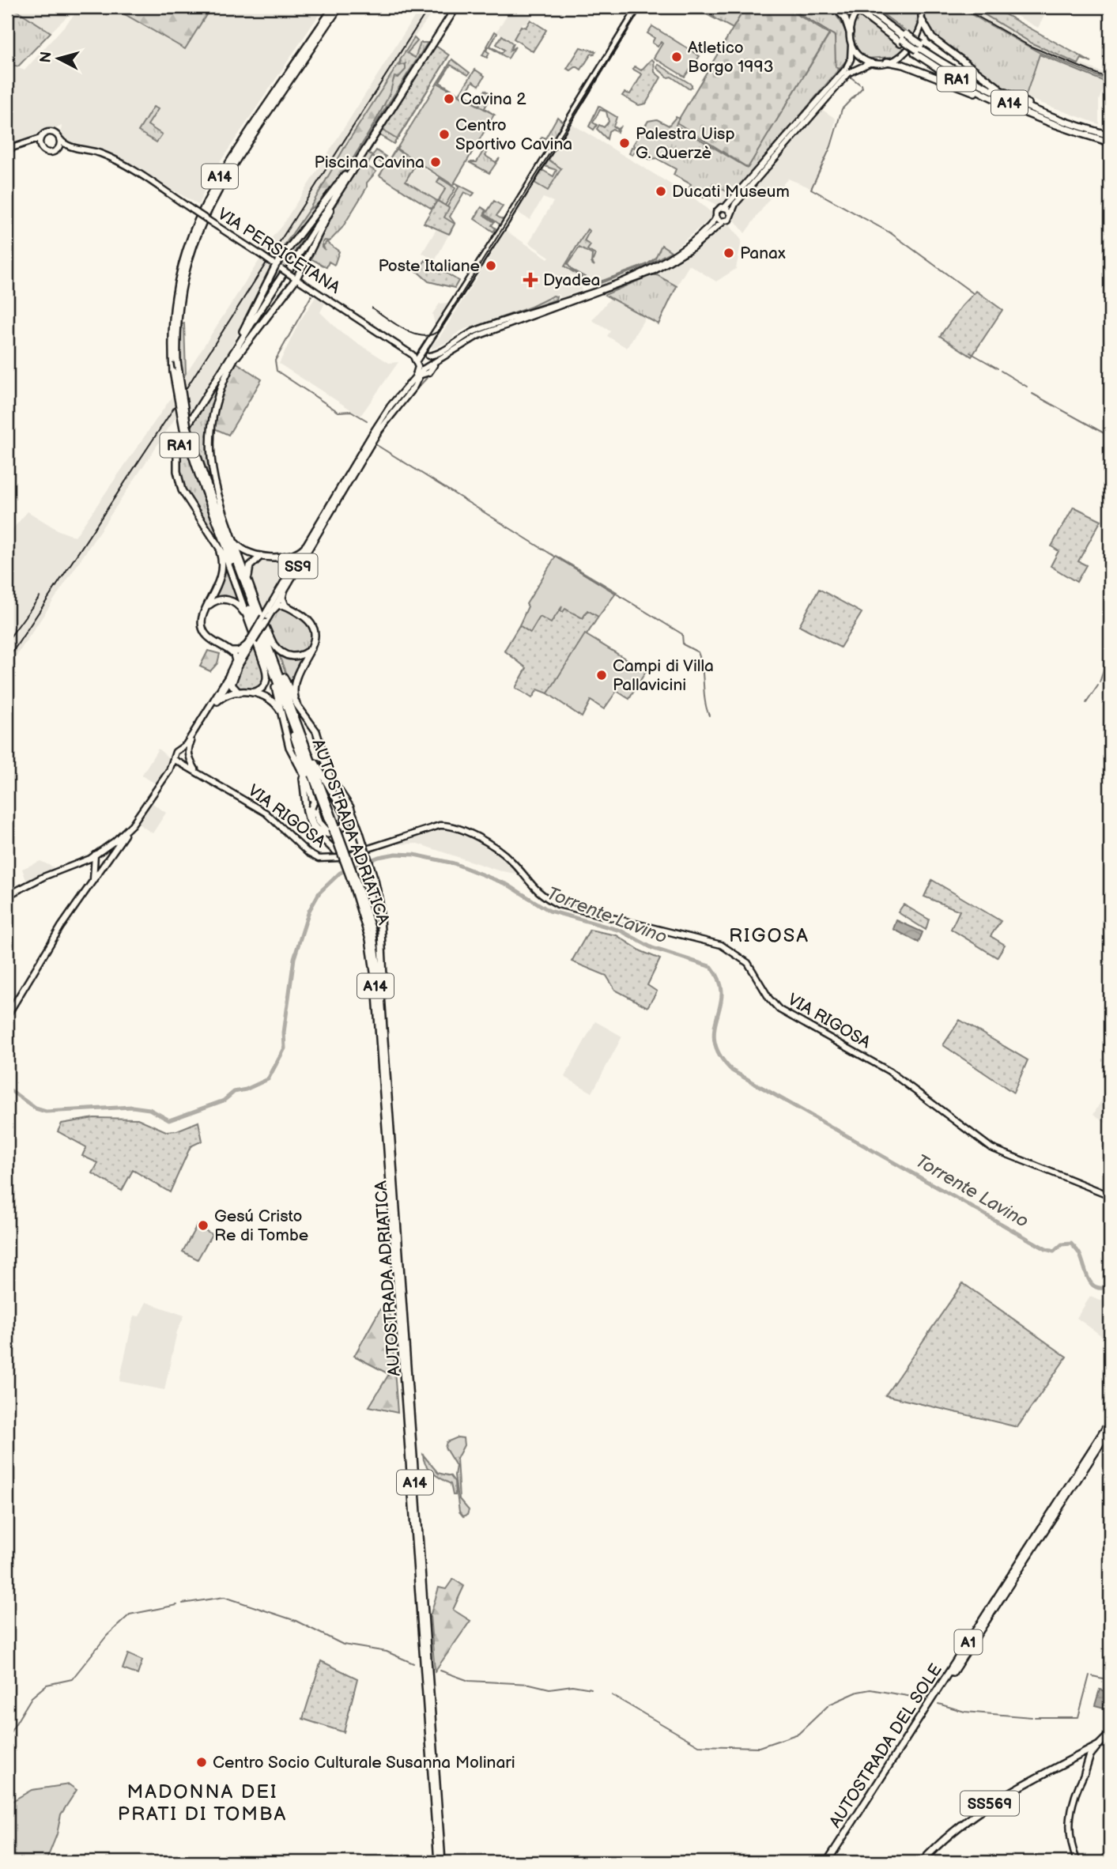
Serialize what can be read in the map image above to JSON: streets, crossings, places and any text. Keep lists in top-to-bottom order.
{
  "streets": {
    "highway": [
      "RA1",
      "A14",
      "AUTOSTRADA ADRIATICA",
      "A1",
      "AUTOSTRADA DEL SOLE",
      "SS569"
    ],
    "main road": ["VIA PERSICETANA", "SS9", "VIA RIGOSA"]
  },
  "crossings": [
    ["RA1", "A14"],
    ["RA1", "VIA PERSICETANA"],
    ["RA1", "SS9"],
    ["VIA PERSICETANA", "SS9"],
    ["SS9", "VIA RIGOSA"]
  ],
  "districts": ["RIGOSA", "MADONNA DEI PRATI DI TOMBA"],
  "water": ["Torrente Lavino"],
  "places": {
    "other": [
      "Atletico Borgo 1993",
      "Cavina 2",
      "Centro Sportivo Cavina",
      "Palestra Uisp G. Querzè",
      "Piscina Cavina",
      "Ducati Museum",
      "Panax",
      "Poste Italiane",
      "Campi di Villa Pallavicini",
      "Gesú Cristo Re di Tombe",
      "Centro Socio Culturale Susanna Molinari"
    ],
    "health": ["Dyadea"]
  },
  "north": "left"
}
